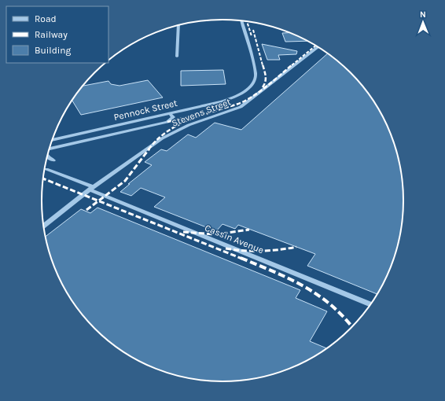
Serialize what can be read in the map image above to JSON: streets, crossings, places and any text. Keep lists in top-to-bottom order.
{
  "streets": {
    "street": ["Pennock Street", "Stevens Street", "Cassin Avenue"]
  },
  "crossings": [
    ["Stevens Street", "Cassin Avenue"]
  ],
  "legend": ["Road", "Railway", "Building"],
  "north": "top"
}
